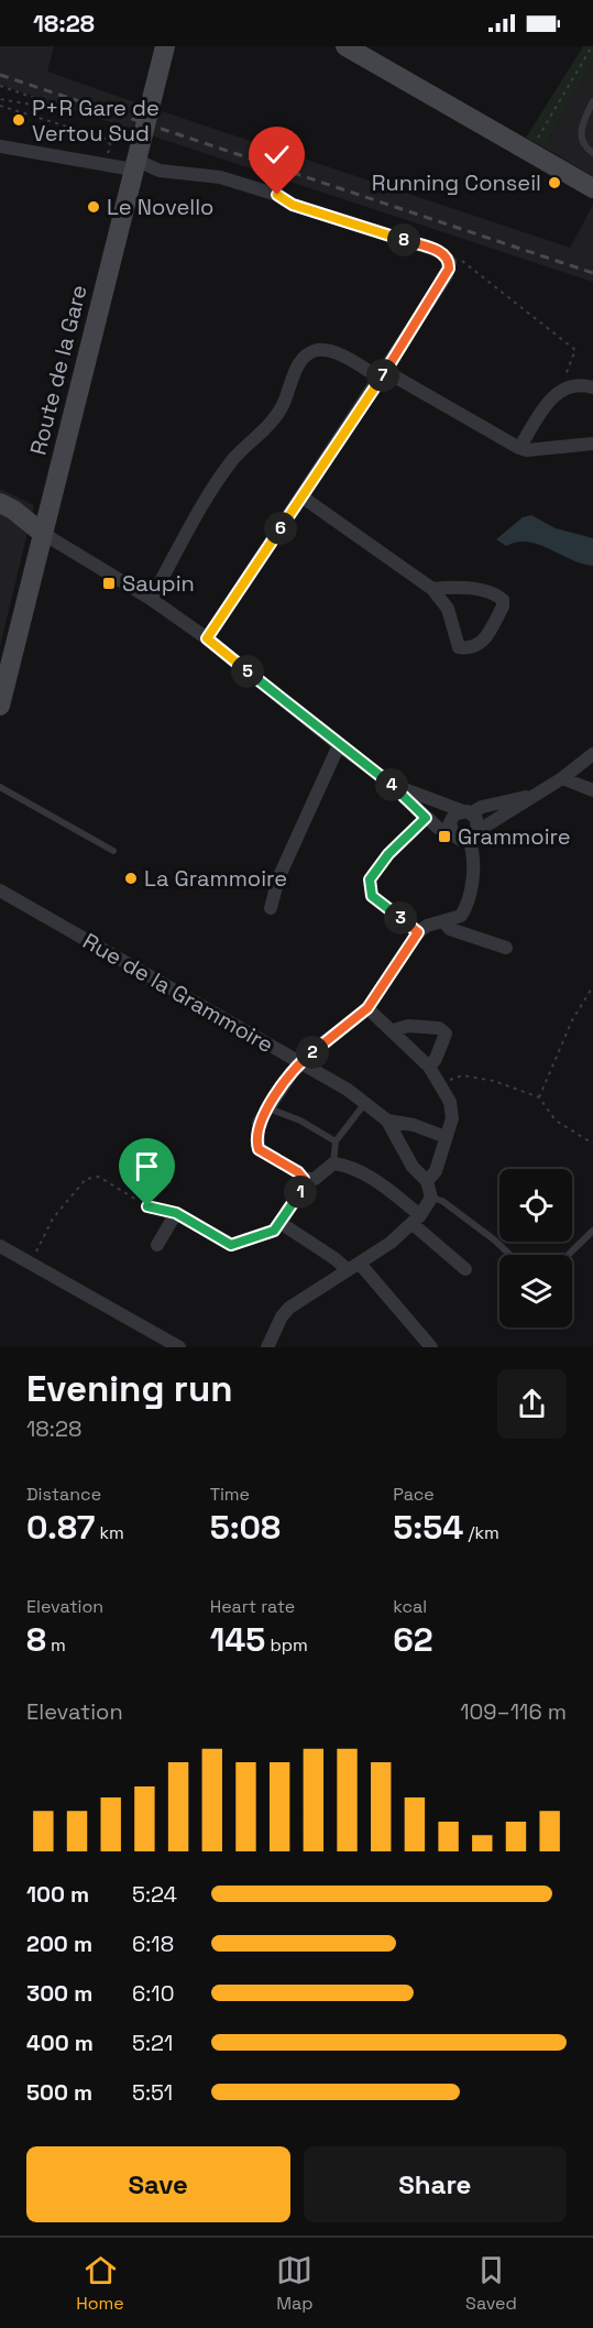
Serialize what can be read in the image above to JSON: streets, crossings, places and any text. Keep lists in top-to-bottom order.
{
  "streets": {
    "main road": ["Route de la Gare"],
    "street": ["Rue de la Grammoire"]
  },
  "places": {
    "other": [
      "P+R Gare de Vertou Sud",
      "Running Conseil",
      "Le Novello",
      "La Grammoire"
    ],
    "transit": ["Saupin", "Grammoire"]
  },
  "page": {
    "status": "18:28",
    "pins": [
      "8",
      "7",
      "6",
      "5",
      "4",
      "3",
      "2",
      "1"
    ],
    "heading": ["Evening run", "18:28"],
    "stats": [
      ["Distance", "0.87 km"],
      ["Time", "5:08"],
      ["Pace", "5:54 /km"],
      ["Elevation", "8 m"],
      ["Heart rate", "145 bpm"],
      ["kcal", "62"]
    ],
    "chart": ["Elevation", "109–116 m"],
    "list": [
      {
        "name": "100 m",
        "note": "5:24"
      },
      {
        "name": "200 m",
        "note": "6:18"
      },
      {
        "name": "300 m",
        "note": "6:10"
      },
      {
        "name": "400 m",
        "note": "5:21"
      },
      {
        "name": "500 m",
        "note": "5:51"
      }
    ],
    "buttons": ["Save", "Share"],
    "tabs": ["Home", "Map", "Saved"]
  }
}
